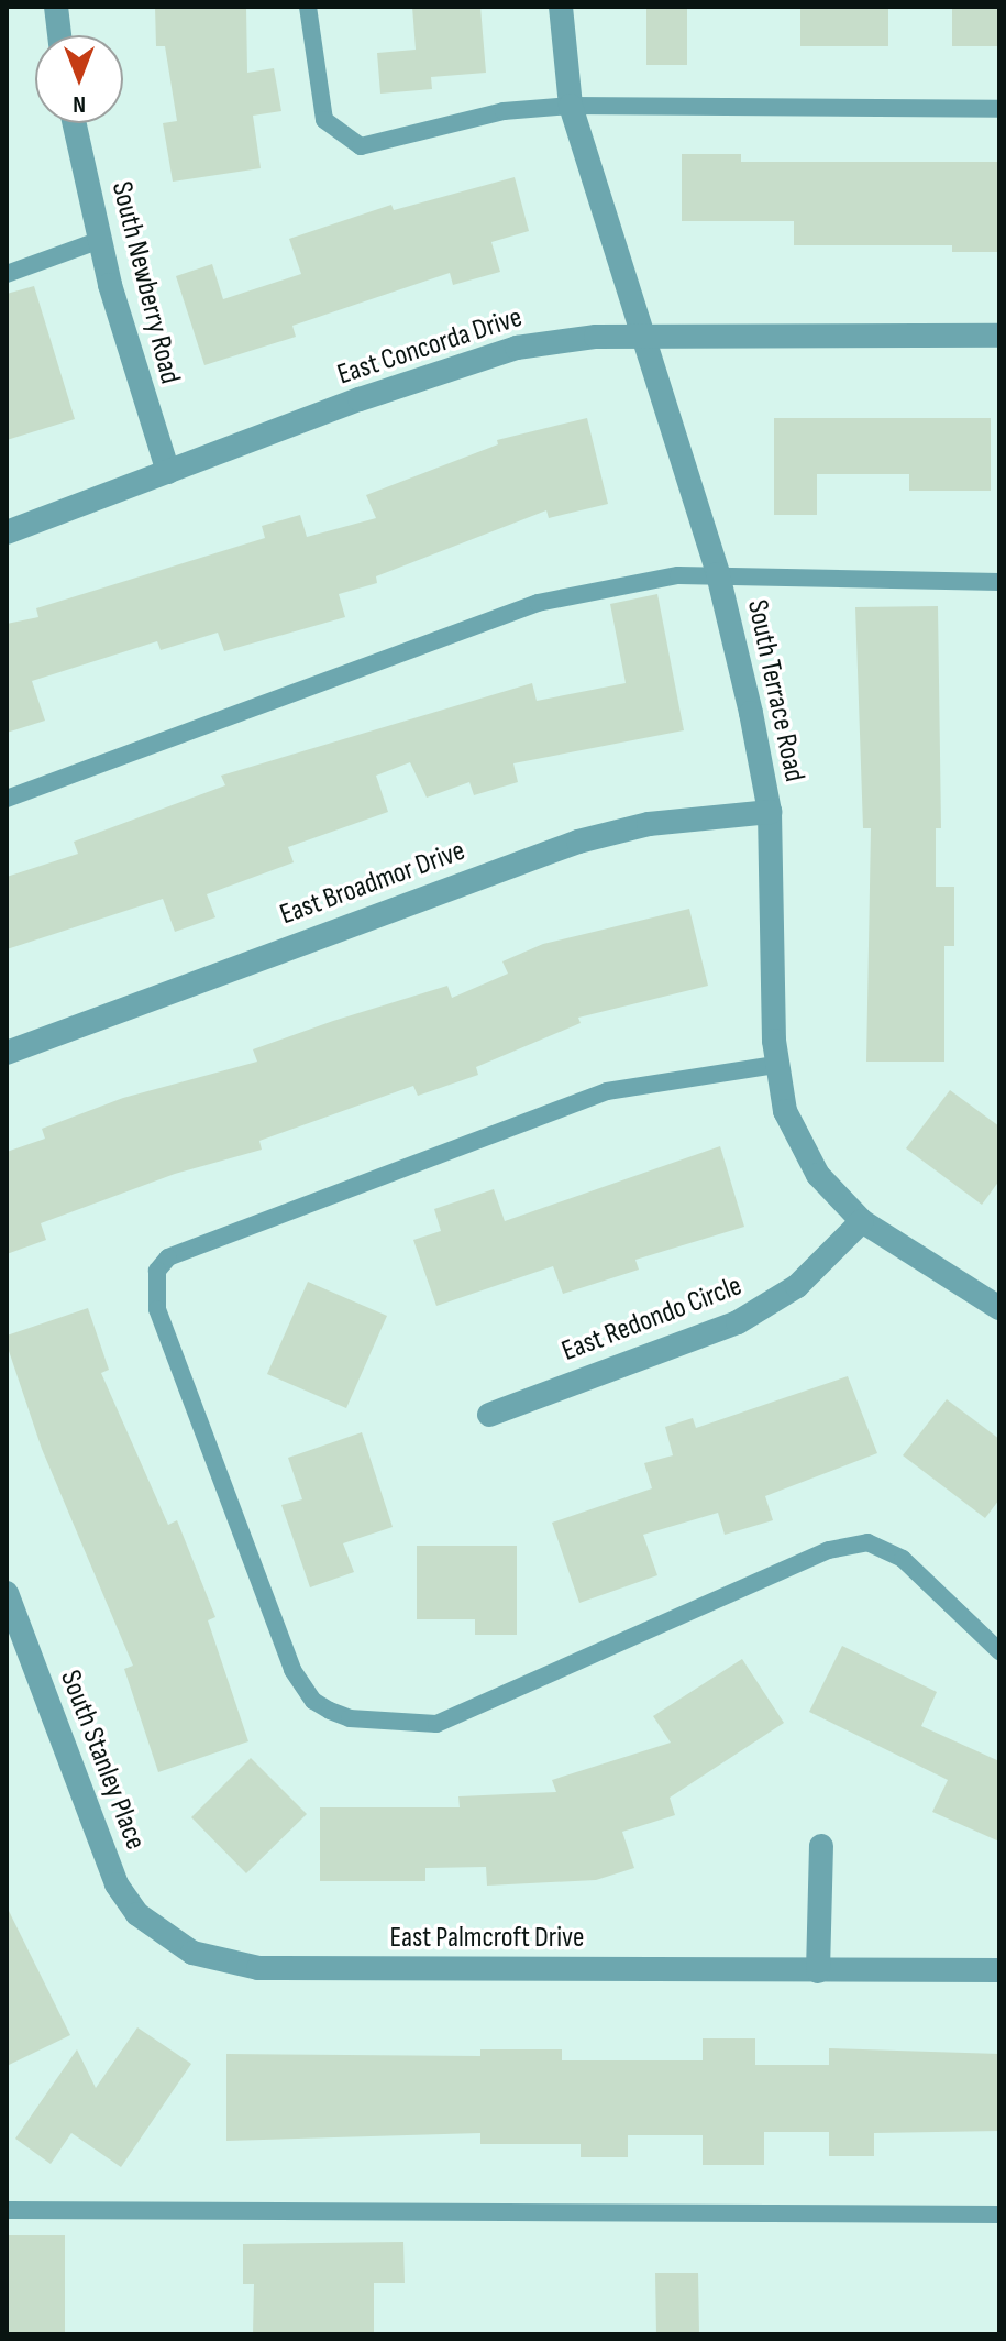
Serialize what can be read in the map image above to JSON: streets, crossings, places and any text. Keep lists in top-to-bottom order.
{
  "streets": {
    "street": [
      "South Newberry Road",
      "East Concorda Drive",
      "South Terrace Road",
      "East Broadmor Drive",
      "East Redondo Circle",
      "South Stanley Place",
      "East Palmcroft Drive"
    ]
  },
  "crossings": [
    ["South Newberry Road", "East Concorda Drive"],
    ["East Concorda Drive", "South Terrace Road"],
    ["South Terrace Road", "East Broadmor Drive"],
    ["South Terrace Road", "East Redondo Circle"],
    ["South Stanley Place", "East Palmcroft Drive"]
  ],
  "north": "bottom"
}
